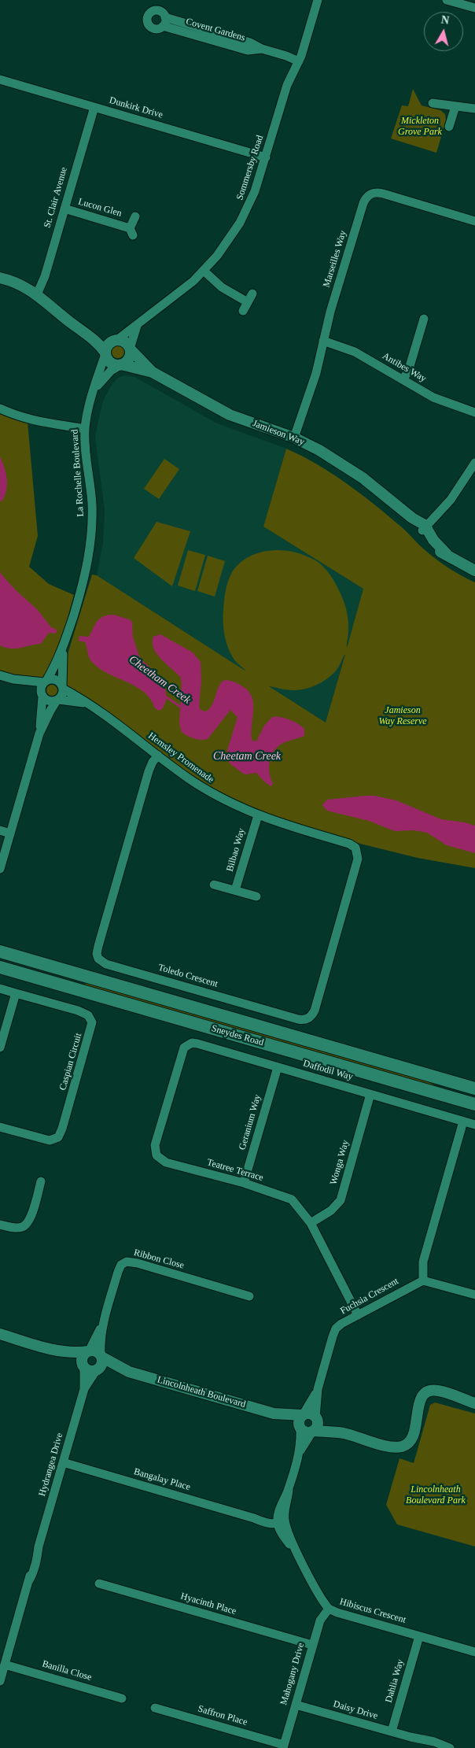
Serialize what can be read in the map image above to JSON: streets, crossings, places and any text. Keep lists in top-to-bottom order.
{
  "streets": {
    "main road": ["Sneydes Road"],
    "street": [
      "Covent Gardens",
      "Dunkirk Drive",
      "Sommersby Road",
      "St. Clair Avenue",
      "Lucon Glen",
      "Marseilles Way",
      "Antibes Way",
      "Jamieson Way",
      "La Rochelle Boulevard",
      "Hemsley Promenade",
      "Bilbao Way",
      "Toledo Crescent",
      "Caspian Circuit",
      "Daffodil Way",
      "Geranium Way",
      "Wonga Way",
      "Teatree Terrace",
      "Ribbon Close",
      "Fuchsia Crescent",
      "Lincolnheath Boulevard",
      "Hydrangea Drive",
      "Bangalay Place",
      "Hyacinth Place",
      "Hibiscus Crescent",
      "Banilla Close",
      "Mahogany Drive",
      "Dahlia Way",
      "Daisy Drive",
      "Saffron Place"
    ]
  },
  "crossings": [
    ["Covent Gardens", "Sommersby Road"],
    ["Dunkirk Drive", "Sommersby Road"],
    ["Dunkirk Drive", "St. Clair Avenue"],
    ["Sommersby Road", "Jamieson Way"],
    ["Sommersby Road", "La Rochelle Boulevard"],
    ["St. Clair Avenue", "Lucon Glen"],
    ["Marseilles Way", "Antibes Way"],
    ["Marseilles Way", "Jamieson Way"],
    ["Jamieson Way", "La Rochelle Boulevard"],
    ["La Rochelle Boulevard", "Hemsley Promenade"],
    ["Hemsley Promenade", "Bilbao Way"],
    ["Hemsley Promenade", "Toledo Crescent"],
    ["Daffodil Way", "Geranium Way"],
    ["Daffodil Way", "Wonga Way"],
    ["Daffodil Way", "Teatree Terrace"],
    ["Geranium Way", "Teatree Terrace"],
    ["Wonga Way", "Teatree Terrace"],
    ["Teatree Terrace", "Fuchsia Crescent"],
    ["Ribbon Close", "Lincolnheath Boulevard"],
    ["Ribbon Close", "Hydrangea Drive"],
    ["Fuchsia Crescent", "Lincolnheath Boulevard"],
    ["Fuchsia Crescent", "Hibiscus Crescent"],
    ["Lincolnheath Boulevard", "Hydrangea Drive"],
    ["Lincolnheath Boulevard", "Hibiscus Crescent"],
    ["Hydrangea Drive", "Bangalay Place"],
    ["Hydrangea Drive", "Banilla Close"],
    ["Bangalay Place", "Hibiscus Crescent"],
    ["Hyacinth Place", "Mahogany Drive"],
    ["Hibiscus Crescent", "Mahogany Drive"],
    ["Hibiscus Crescent", "Dahlia Way"],
    ["Mahogany Drive", "Daisy Drive"],
    ["Mahogany Drive", "Saffron Place"],
    ["Dahlia Way", "Daisy Drive"]
  ],
  "water": ["Cheetham Creek", "Cheetam Creek"],
  "parks": ["Mickleton Grove Park", "Jamieson Way Reserve", "Lincolnheath Boulevard Park"],
  "north": "top"
}
